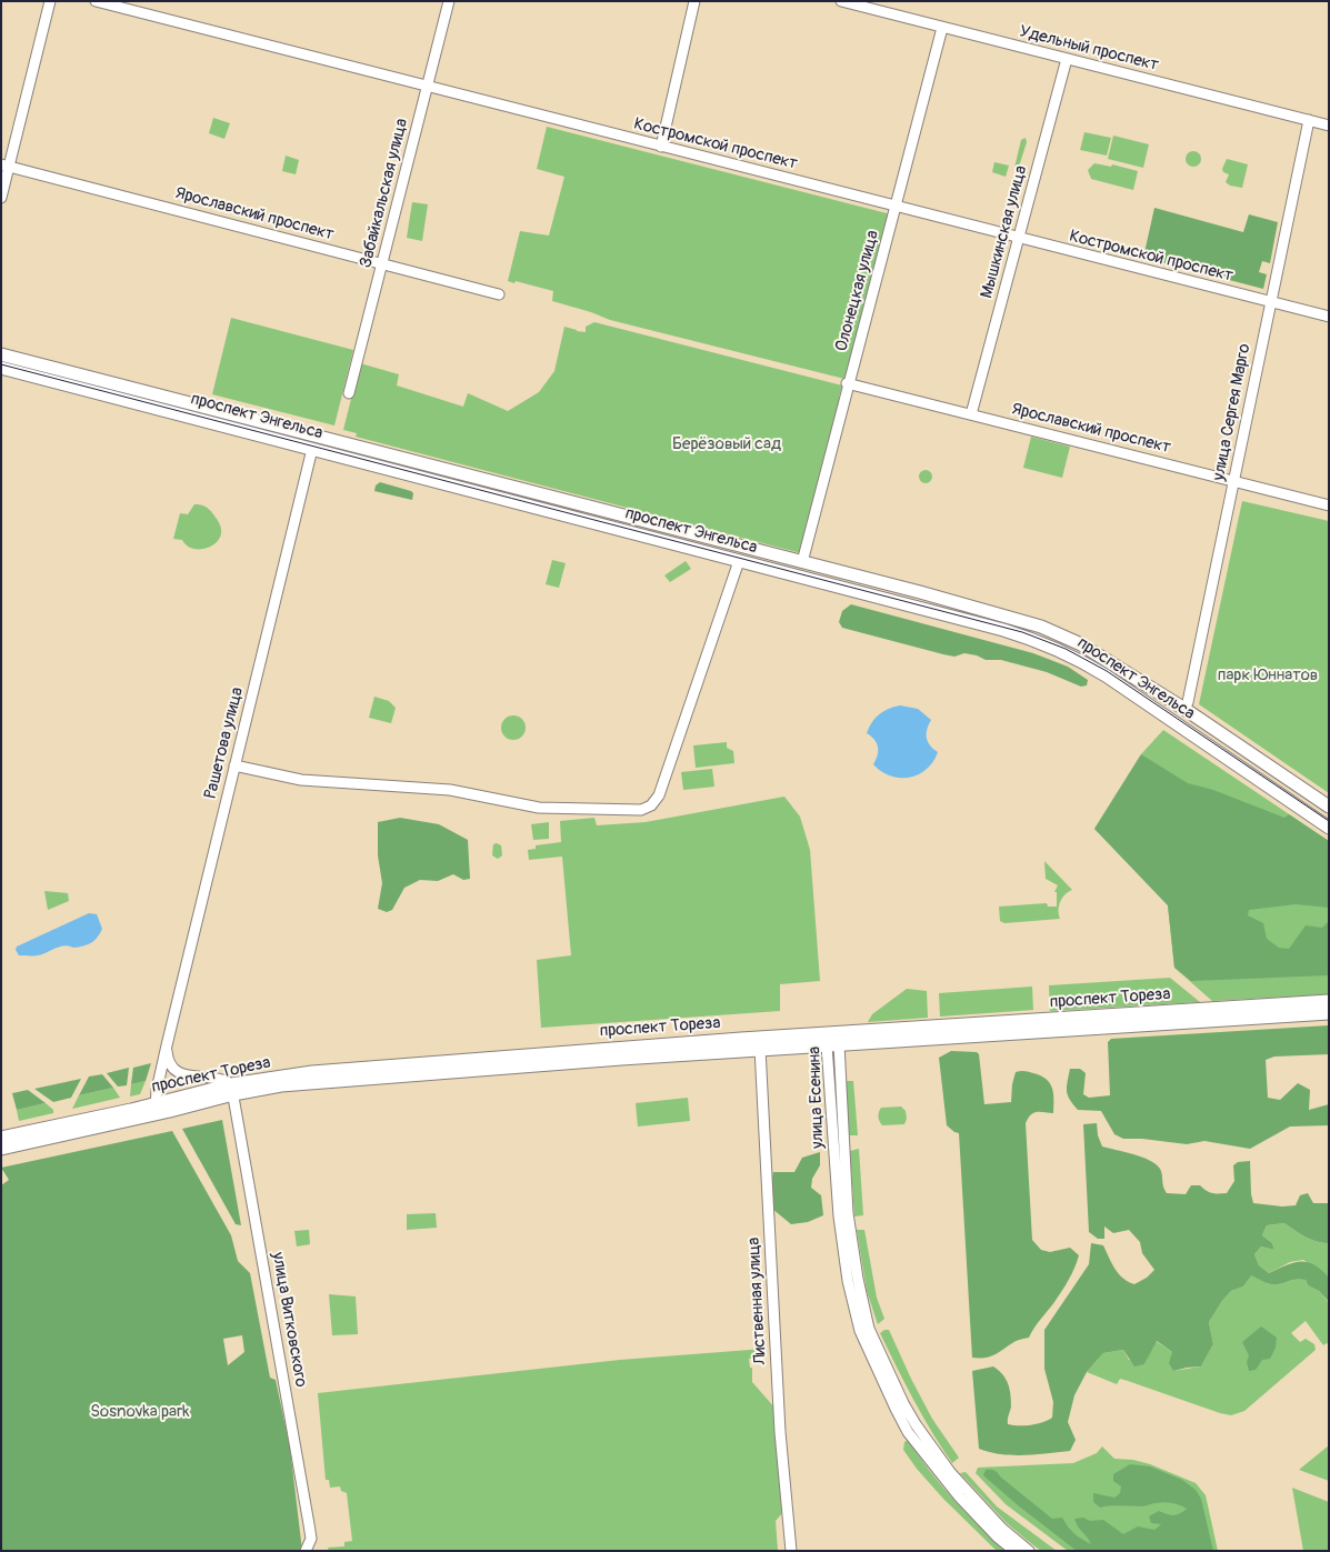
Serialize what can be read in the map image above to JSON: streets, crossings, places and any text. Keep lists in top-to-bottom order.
{
  "streets": {
    "main road": ["проспект Энгельса", "проспект Тореза"],
    "street": [
      "Удельный проспект",
      "Костромской проспект",
      "Забайкальская улица",
      "Ярославский проспект",
      "Мышкинская улица",
      "Олонецкая улица",
      "улица Сергея Марго",
      "Рашетова улица",
      "улица Есенина",
      "Лиственная улица",
      "улица Витковского"
    ]
  },
  "crossings": [
    ["Удельный проспект", "Мышкинская улица"],
    ["Удельный проспект", "Олонецкая улица"],
    ["Удельный проспект", "улица Сергея Марго"],
    ["Костромской проспект", "Забайкальская улица"],
    ["Костромской проспект", "Мышкинская улица"],
    ["Костромской проспект", "Олонецкая улица"],
    ["Костромской проспект", "улица Сергея Марго"],
    ["Забайкальская улица", "Ярославский проспект"],
    ["Ярославский проспект", "Мышкинская улица"],
    ["Ярославский проспект", "Олонецкая улица"],
    ["Ярославский проспект", "улица Сергея Марго"],
    ["Олонецкая улица", "проспект Энгельса"],
    ["улица Сергея Марго", "проспект Энгельса"],
    ["проспект Энгельса", "Рашетова улица"],
    ["Рашетова улица", "проспект Тореза"],
    ["проспект Тореза", "улица Есенина"],
    ["проспект Тореза", "Лиственная улица"],
    ["проспект Тореза", "улица Витковского"]
  ],
  "parks": ["Берёзовый сад", "парк Юннатов", "Sosnovka park"]
}
